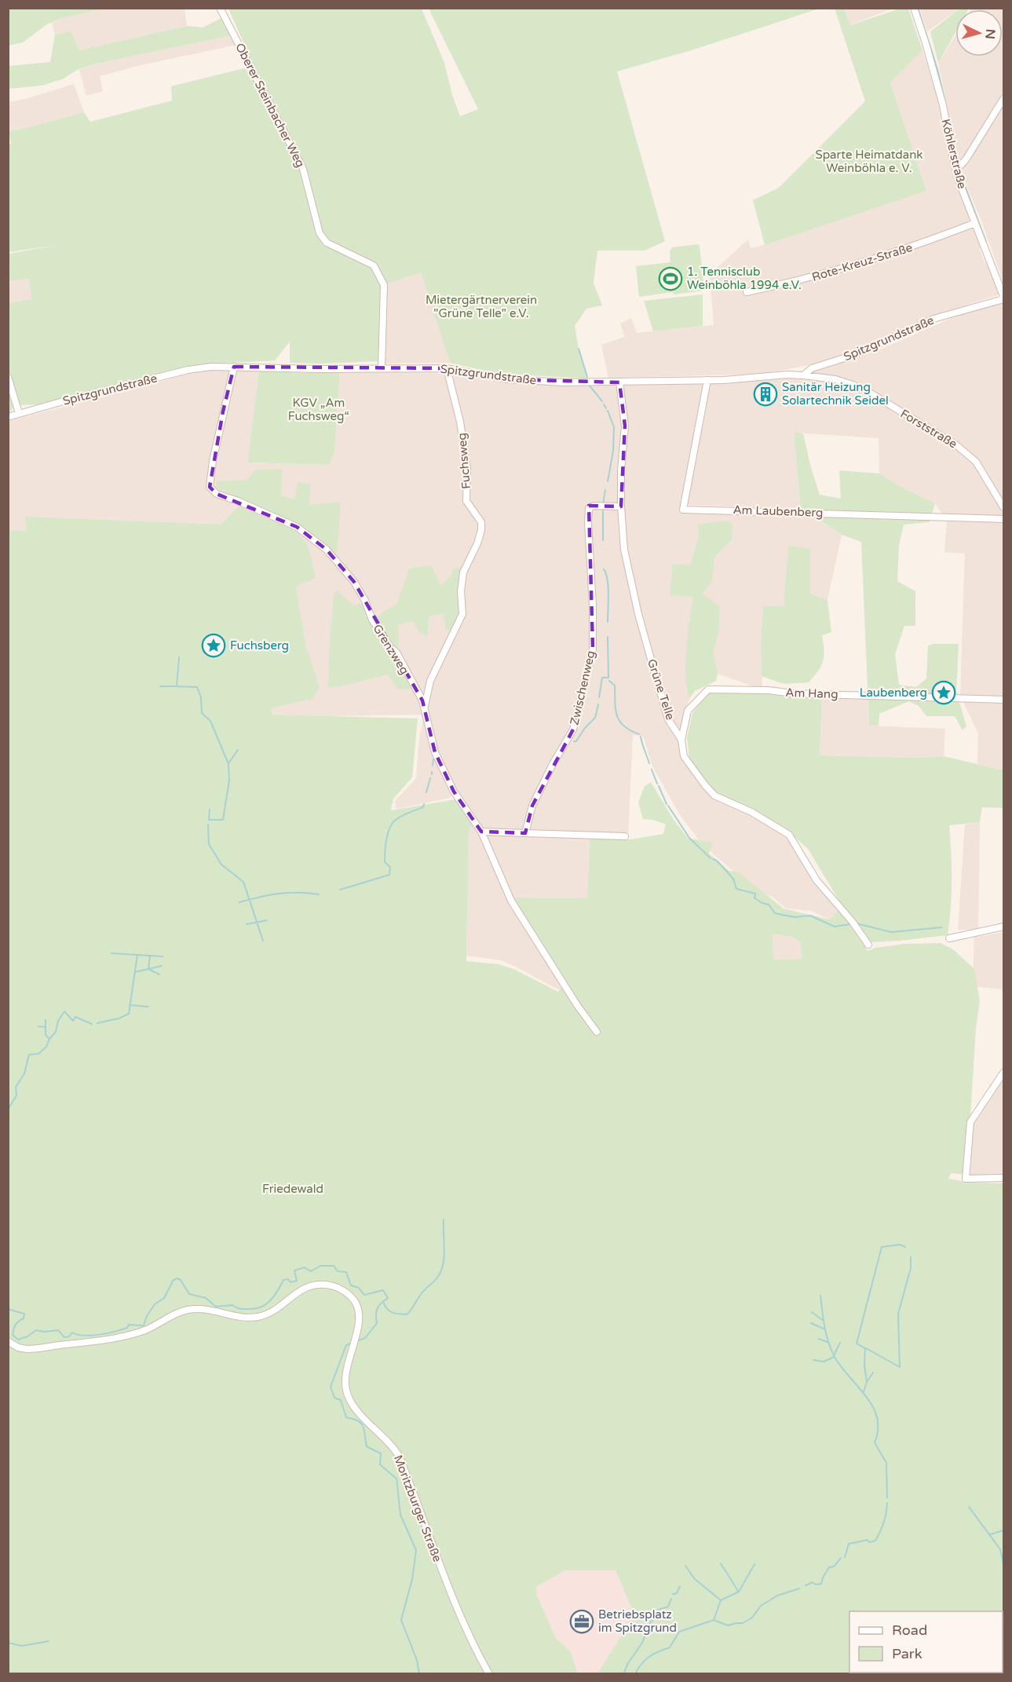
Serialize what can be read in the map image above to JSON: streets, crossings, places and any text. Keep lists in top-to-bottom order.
{
  "streets": {
    "street": [
      "Oberer Steinbacher Weg",
      "Köhlerstraße",
      "Rote-Kreuz-Straße",
      "Spitzgrundstraße",
      "Forststraße",
      "Fuchsweg",
      "Am Laubenberg",
      "Grenzweg",
      "Zwischenweg",
      "Grüne Telle",
      "Am Hang",
      "Moritzburger Straße"
    ]
  },
  "crossings": [
    ["Oberer Steinbacher Weg", "Spitzgrundstraße"],
    ["Köhlerstraße", "Rote-Kreuz-Straße"],
    ["Köhlerstraße", "Spitzgrundstraße"],
    ["Spitzgrundstraße", "Forststraße"],
    ["Spitzgrundstraße", "Fuchsweg"],
    ["Spitzgrundstraße", "Am Laubenberg"],
    ["Spitzgrundstraße", "Grenzweg"],
    ["Spitzgrundstraße", "Grüne Telle"],
    ["Fuchsweg", "Grenzweg"],
    ["Zwischenweg", "Grüne Telle"],
    ["Grüne Telle", "Am Hang"]
  ],
  "parks": [
    "Sparte Heimatdank Weinböhla e. V.",
    "Mietergärtnerverein \"Grüne Telle\" e.V.",
    "KGV „Am Fuchsweg“",
    "Friedewald"
  ],
  "places": {
    "sports": ["1. Tennisclub Weinböhla 1994 e.V."],
    "building": ["Sanitär Heizung Solartechnik Seidel"],
    "place": ["Fuchsberg", "Laubenberg"],
    "office": ["Betriebsplatz im Spitzgrund"]
  },
  "legend": ["Road", "Park"],
  "north": "right"
}
